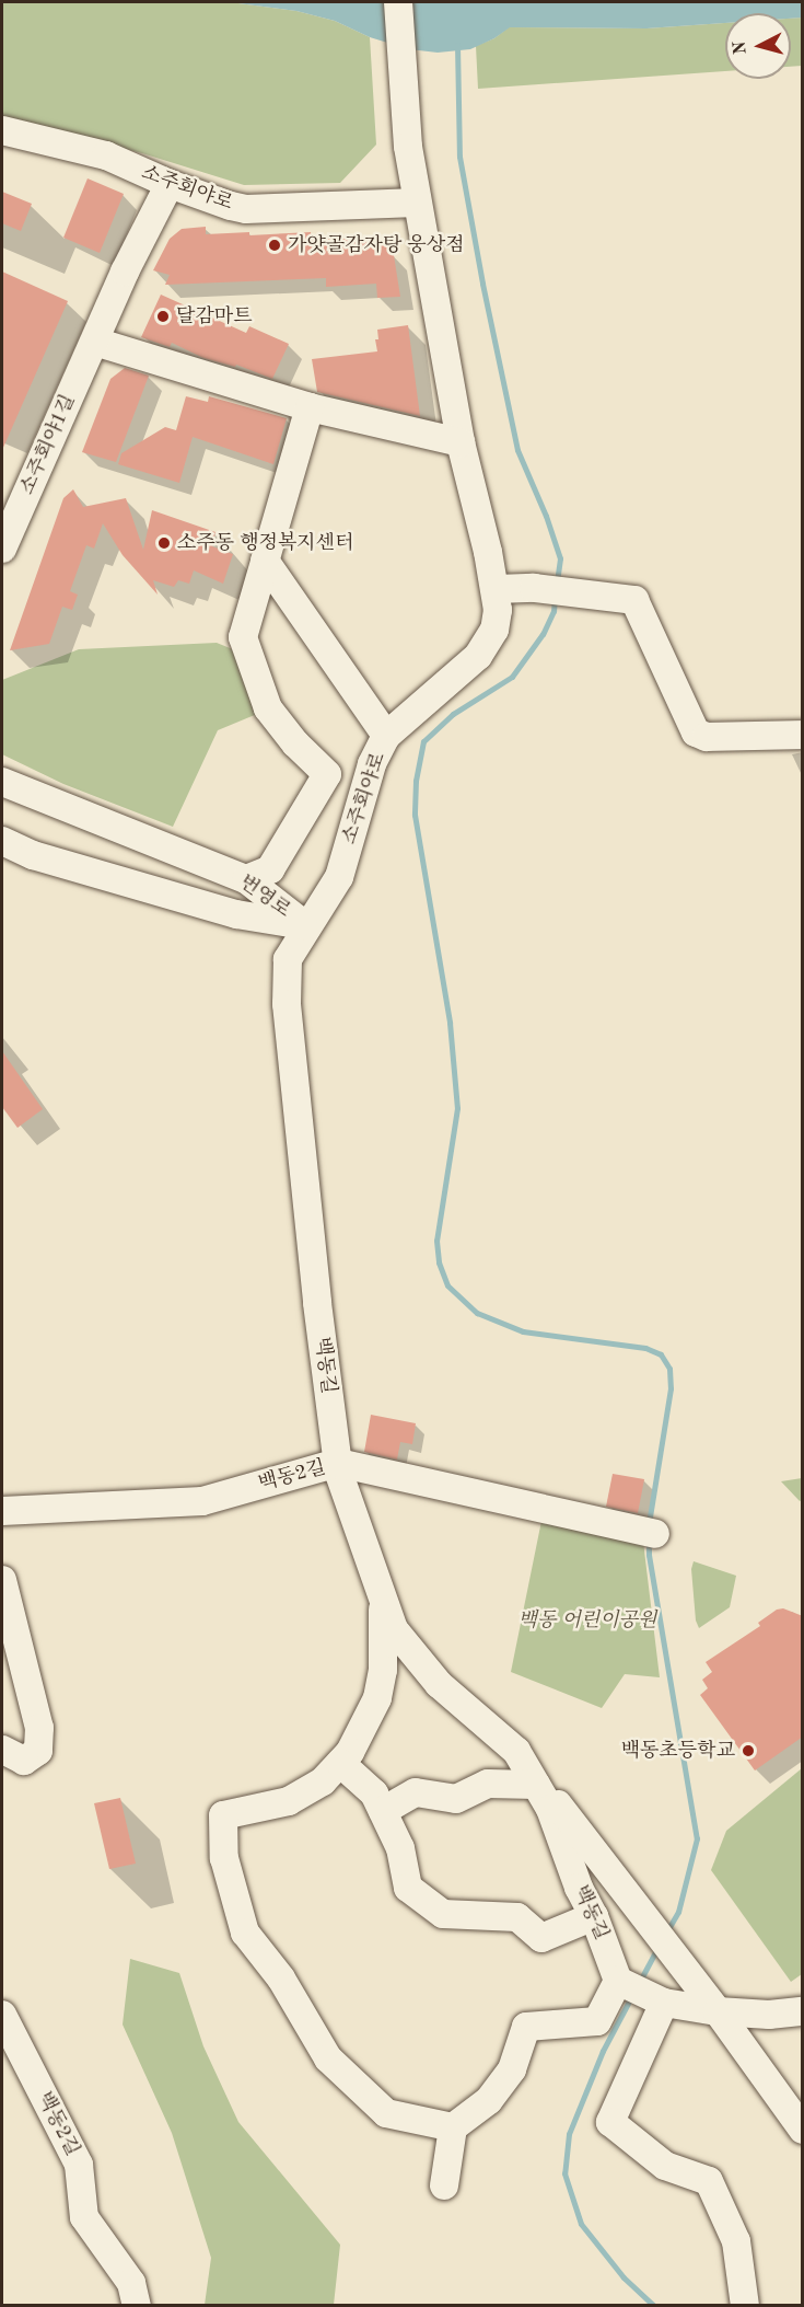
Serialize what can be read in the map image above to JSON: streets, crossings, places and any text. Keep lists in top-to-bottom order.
{
  "streets": {
    "street": [
      "소주회야로",
      "소주회야1길",
      "번영로",
      "백동길",
      "백동2길"
    ]
  },
  "crossings": [
    ["소주회야로", "소주회야1길"],
    ["소주회야로", "번영로"],
    ["소주회야로", "백동길"],
    ["번영로", "백동길"],
    ["백동길", "백동2길"]
  ],
  "parks": ["백동 어린이공원"],
  "places": [
    "가얏골감자탕 웅상점",
    "달감마트",
    "소주동 행정복지센터",
    "백동초등학교"
  ],
  "north": "left"
}
